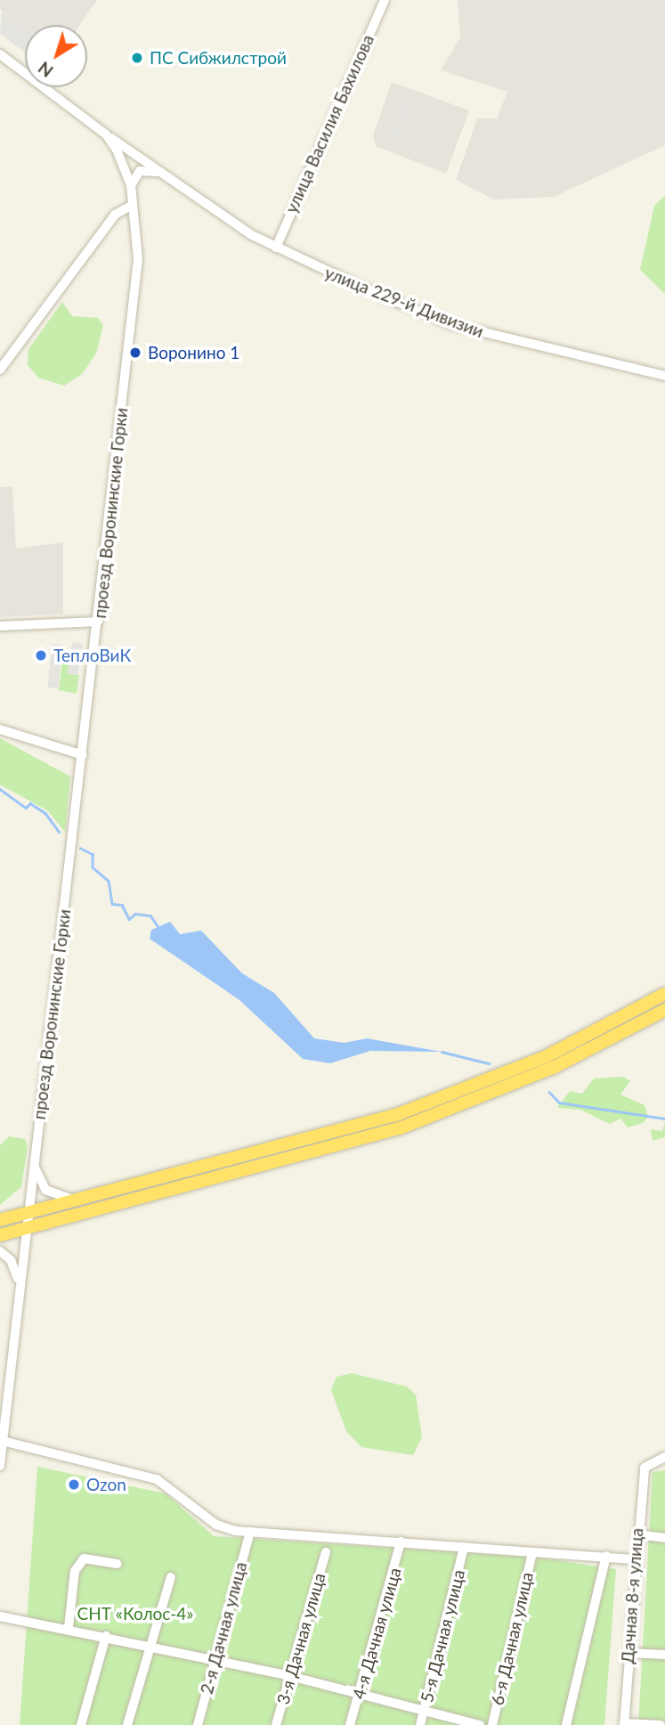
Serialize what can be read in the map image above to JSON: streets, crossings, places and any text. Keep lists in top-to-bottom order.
{
  "streets": {
    "street": [
      "улица Василия Бахилова",
      "улица 229-й Дивизии",
      "проезд Воронинские Горки",
      "Дачная 8-я улица",
      "2-я Дачная улица",
      "4-я Дачная улица",
      "5-я Дачная улица",
      "3-я Дачная улица",
      "6-я Дачная улица"
    ]
  },
  "crossings": [
    ["улица Василия Бахилова", "улица 229-й Дивизии"]
  ],
  "parks": ["СНТ «Колос-4»"],
  "places": [
    "ПС Сибжилстрой",
    "Воронино 1",
    "ТеплоВиК",
    "Ozon"
  ],
  "north": "bottom left"
}
